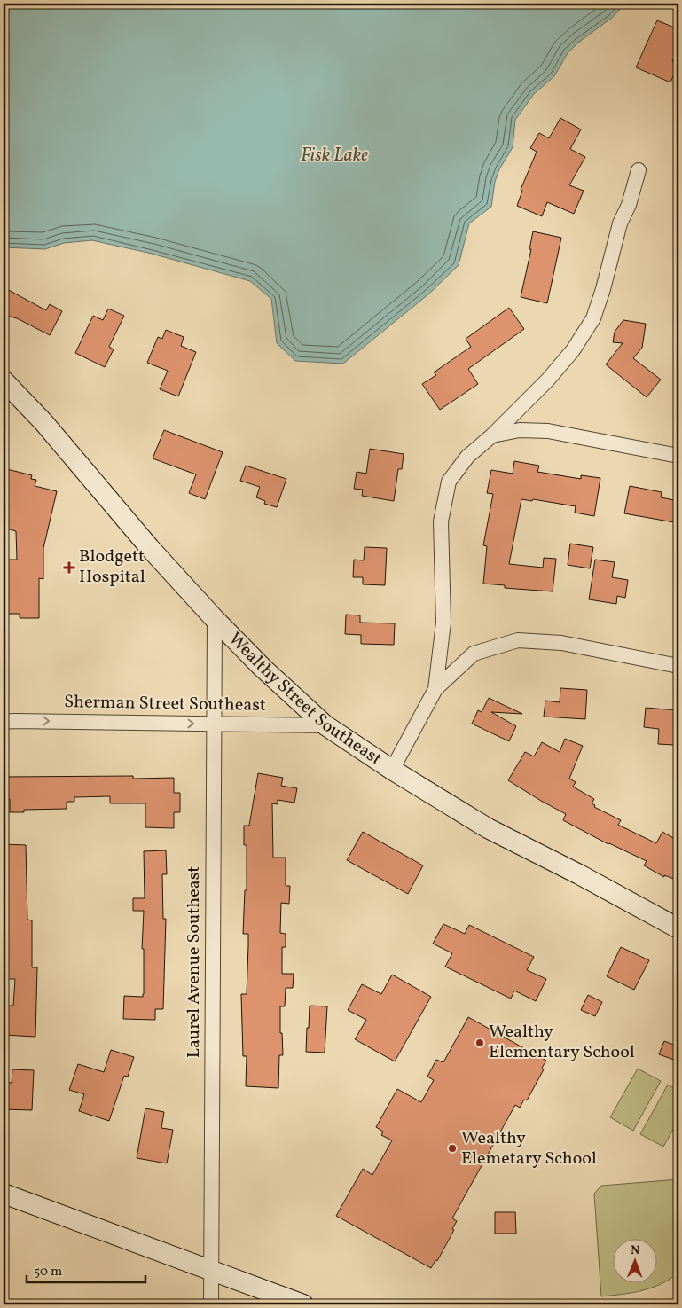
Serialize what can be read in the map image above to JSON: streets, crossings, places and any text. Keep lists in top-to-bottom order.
{
  "streets": {
    "main road": ["Wealthy Street Southeast"],
    "street": ["Sherman Street Southeast", "Laurel Avenue Southeast"]
  },
  "crossings": [
    ["Wealthy Street Southeast", "Sherman Street Southeast"],
    ["Wealthy Street Southeast", "Laurel Avenue Southeast"],
    ["Sherman Street Southeast", "Laurel Avenue Southeast"]
  ],
  "one_way": ["Sherman Street Southeast"],
  "water": ["Fisk Lake"],
  "places": {
    "health": ["Blodgett Hospital"],
    "other": ["Wealthy Elementary School", "Wealthy Elemetary School"]
  },
  "scale_bar": "50 m",
  "north": "top"
}
